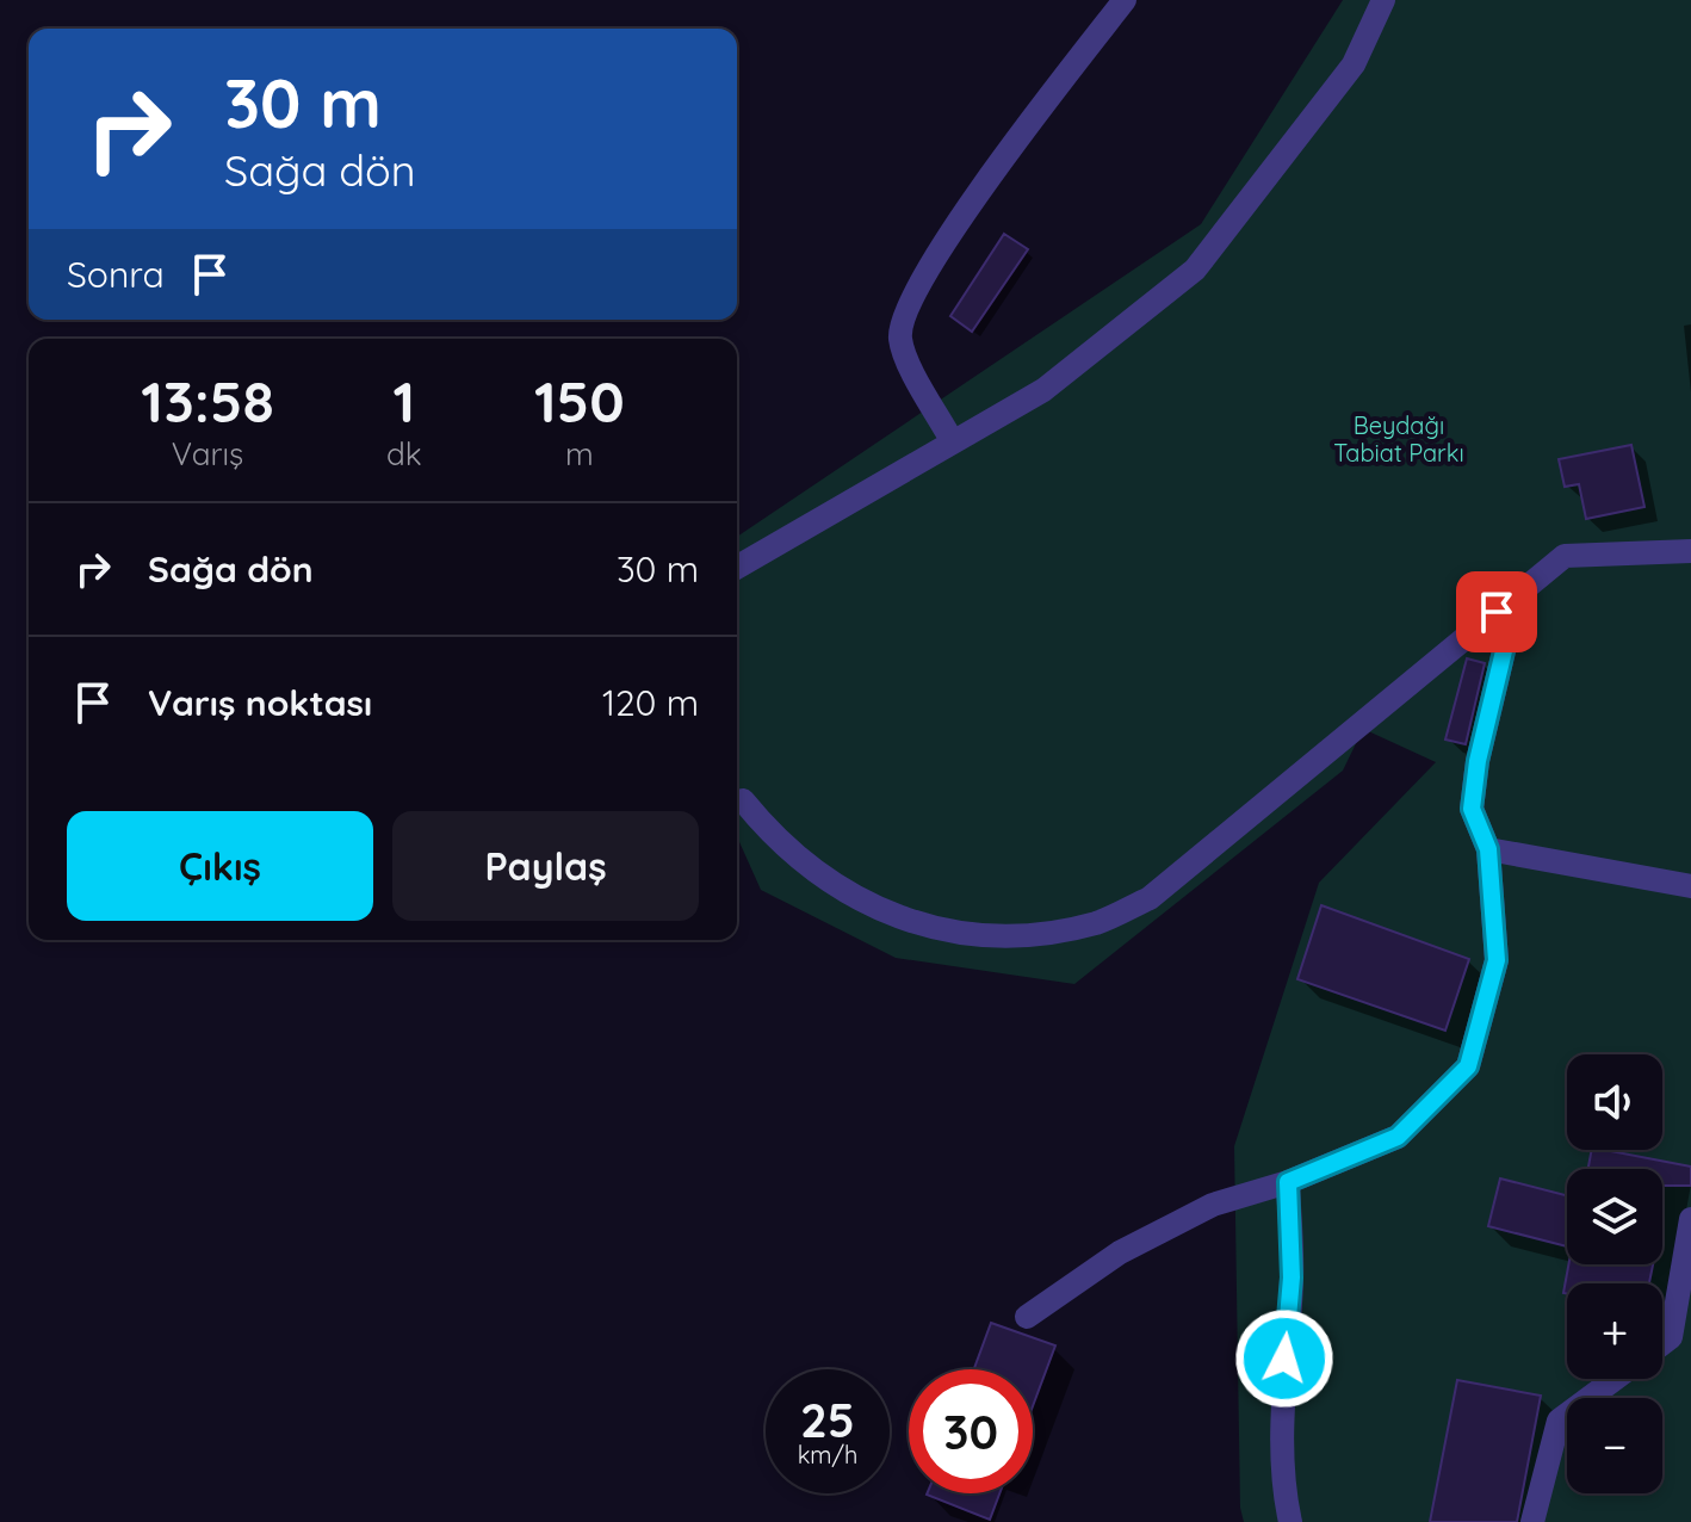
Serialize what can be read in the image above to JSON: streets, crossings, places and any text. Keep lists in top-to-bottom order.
{
  "parks": ["Beydağı Tabiat Parkı"],
  "page": {
    "turn": ["30 m", "Sağa dön"],
    "then": "Sonra",
    "eta": [
      "13:58",
      "Varış",
      "1",
      "dk",
      "150",
      "m"
    ],
    "list": [
      {
        "name": "Sağa dön",
        "value": "30 m"
      },
      {
        "name": "Varış noktası",
        "value": "120 m"
      }
    ],
    "buttons": ["Çıkış", "Paylaş"],
    "map_buttons": ["+", "−"],
    "speed": "25 km/h",
    "limit": "30"
  }
}
